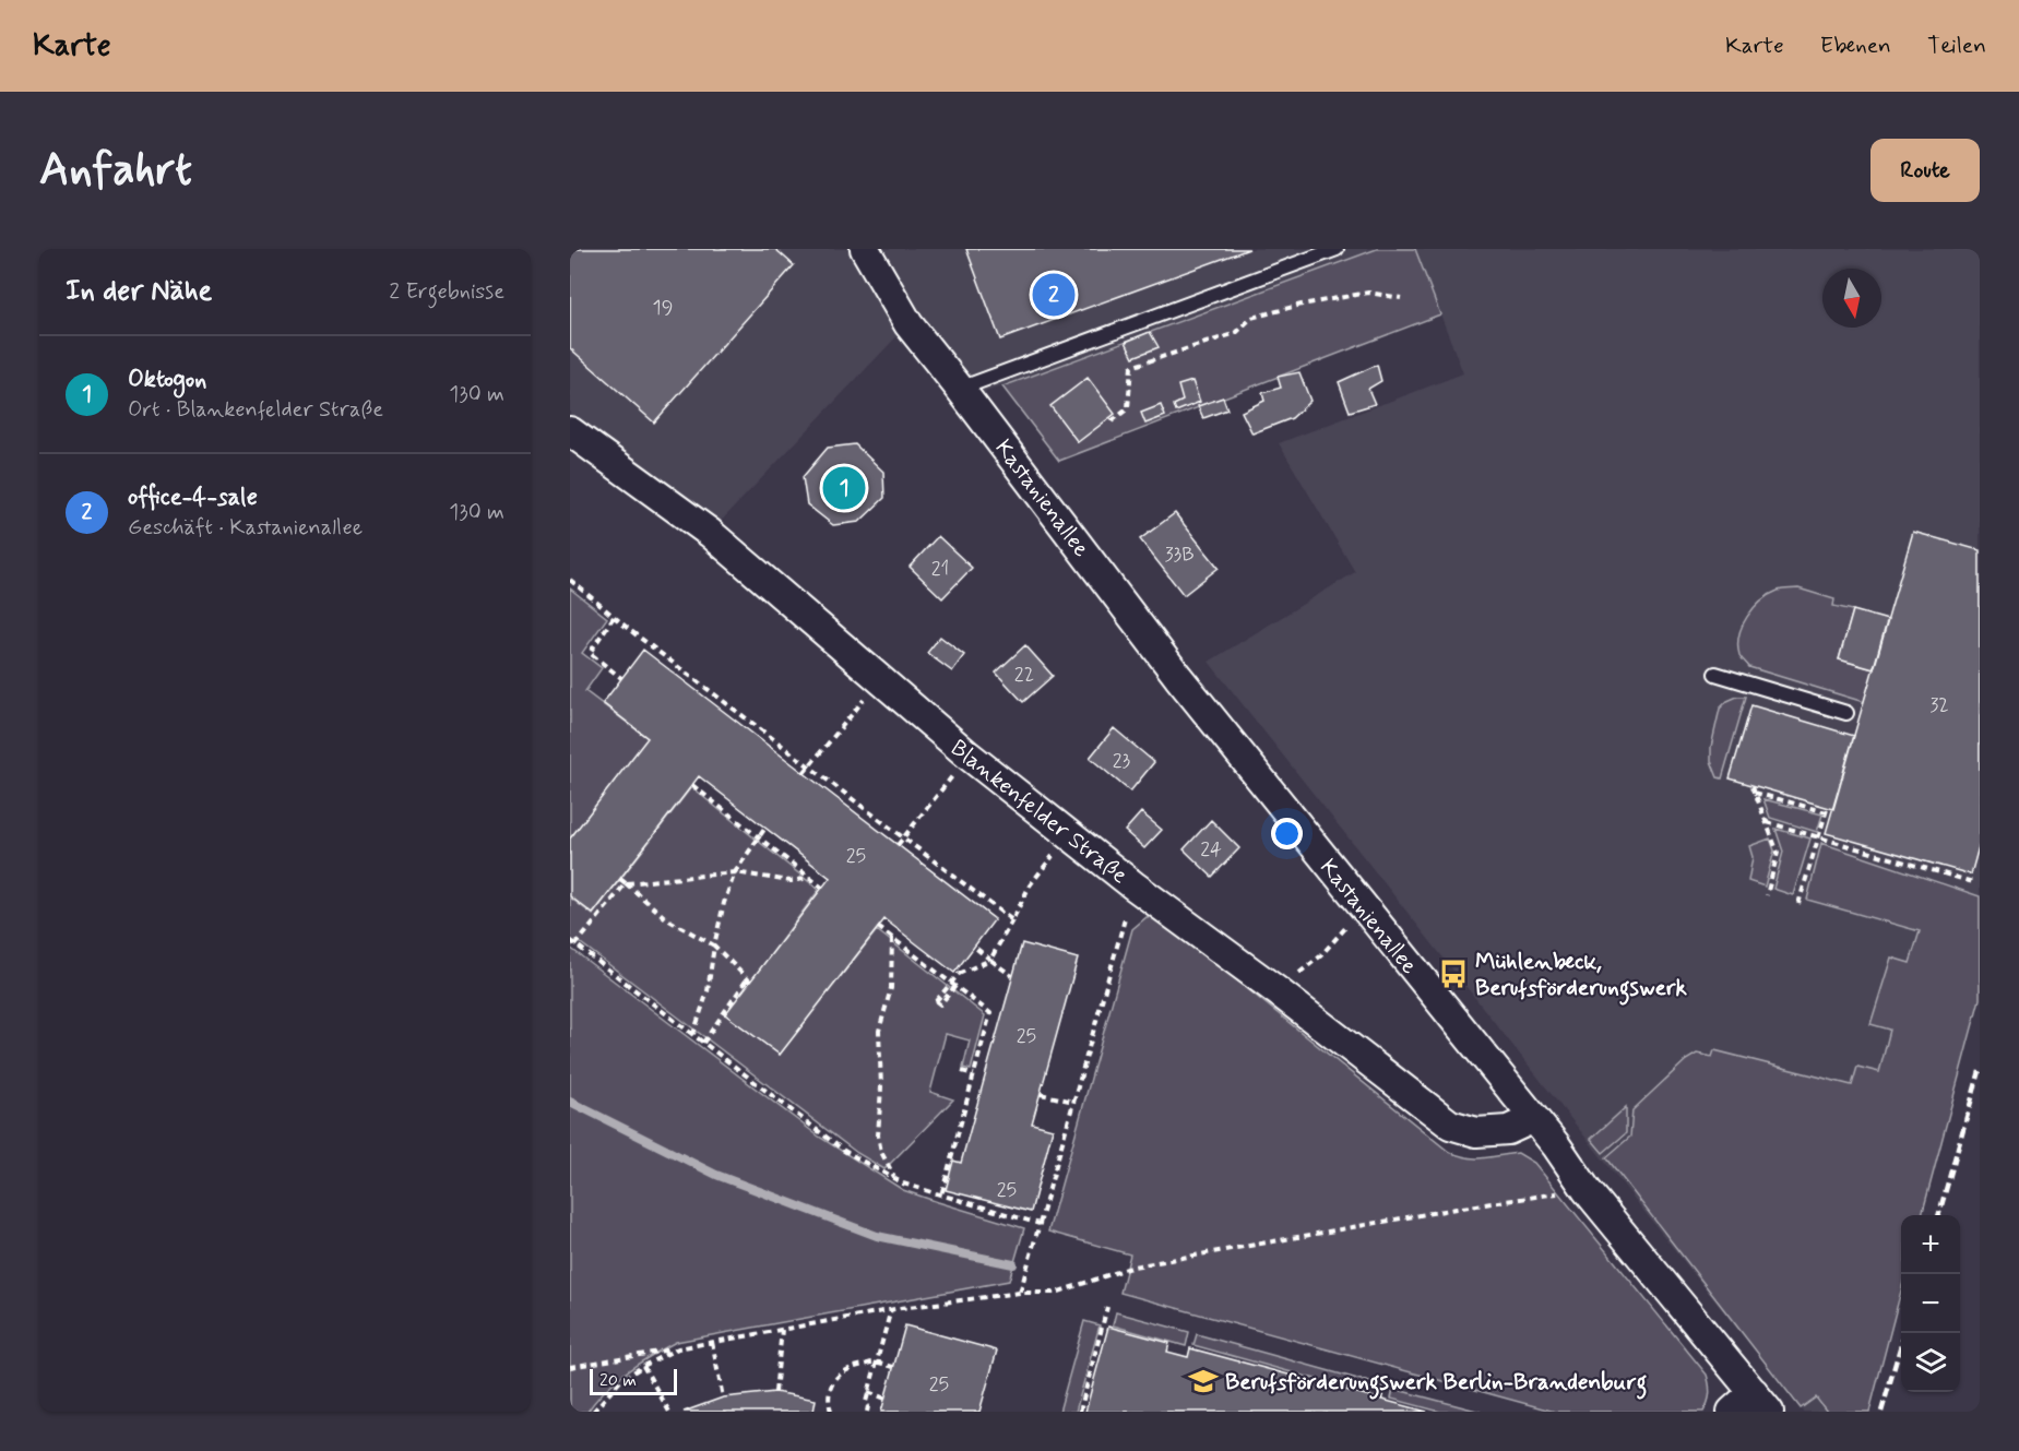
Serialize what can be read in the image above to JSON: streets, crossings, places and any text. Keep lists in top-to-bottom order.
{
  "streets": {
    "street": ["Kastanienallee", "Blankenfelder Straße"]
  },
  "crossings": [
    ["Kastanienallee", "Blankenfelder Straße"]
  ],
  "places": {
    "bus stop": ["Mühlenbeck, Berufsförderungswerk"],
    "school or university": ["Berufsförderungswerk Berlin-Brandenburg"]
  },
  "house_numbers": [
    "19",
    "33B",
    "21",
    "22",
    "32",
    "23",
    "24",
    "25",
    "25",
    "25",
    "25"
  ],
  "scale_bar": "20 m",
  "north": "bottom",
  "page": {
    "header": "Karte",
    "nav": ["Karte", "Ebenen", "Teilen"],
    "buttons": "Route",
    "title": "Anfahrt",
    "heading": ["In der Nähe", "2 Ergebnisse"],
    "pins": ["2", "1"],
    "list": [
      {
        "mark": "1",
        "name": "Oktogon",
        "note": "Ort · Blankenfelder Straße",
        "value": "130 m"
      },
      {
        "mark": "2",
        "name": "office-4-sale",
        "note": "Geschäft · Kastanienallee",
        "value": "130 m"
      }
    ],
    "map_buttons": ["+", "−"],
    "scale": "20 m"
  }
}
